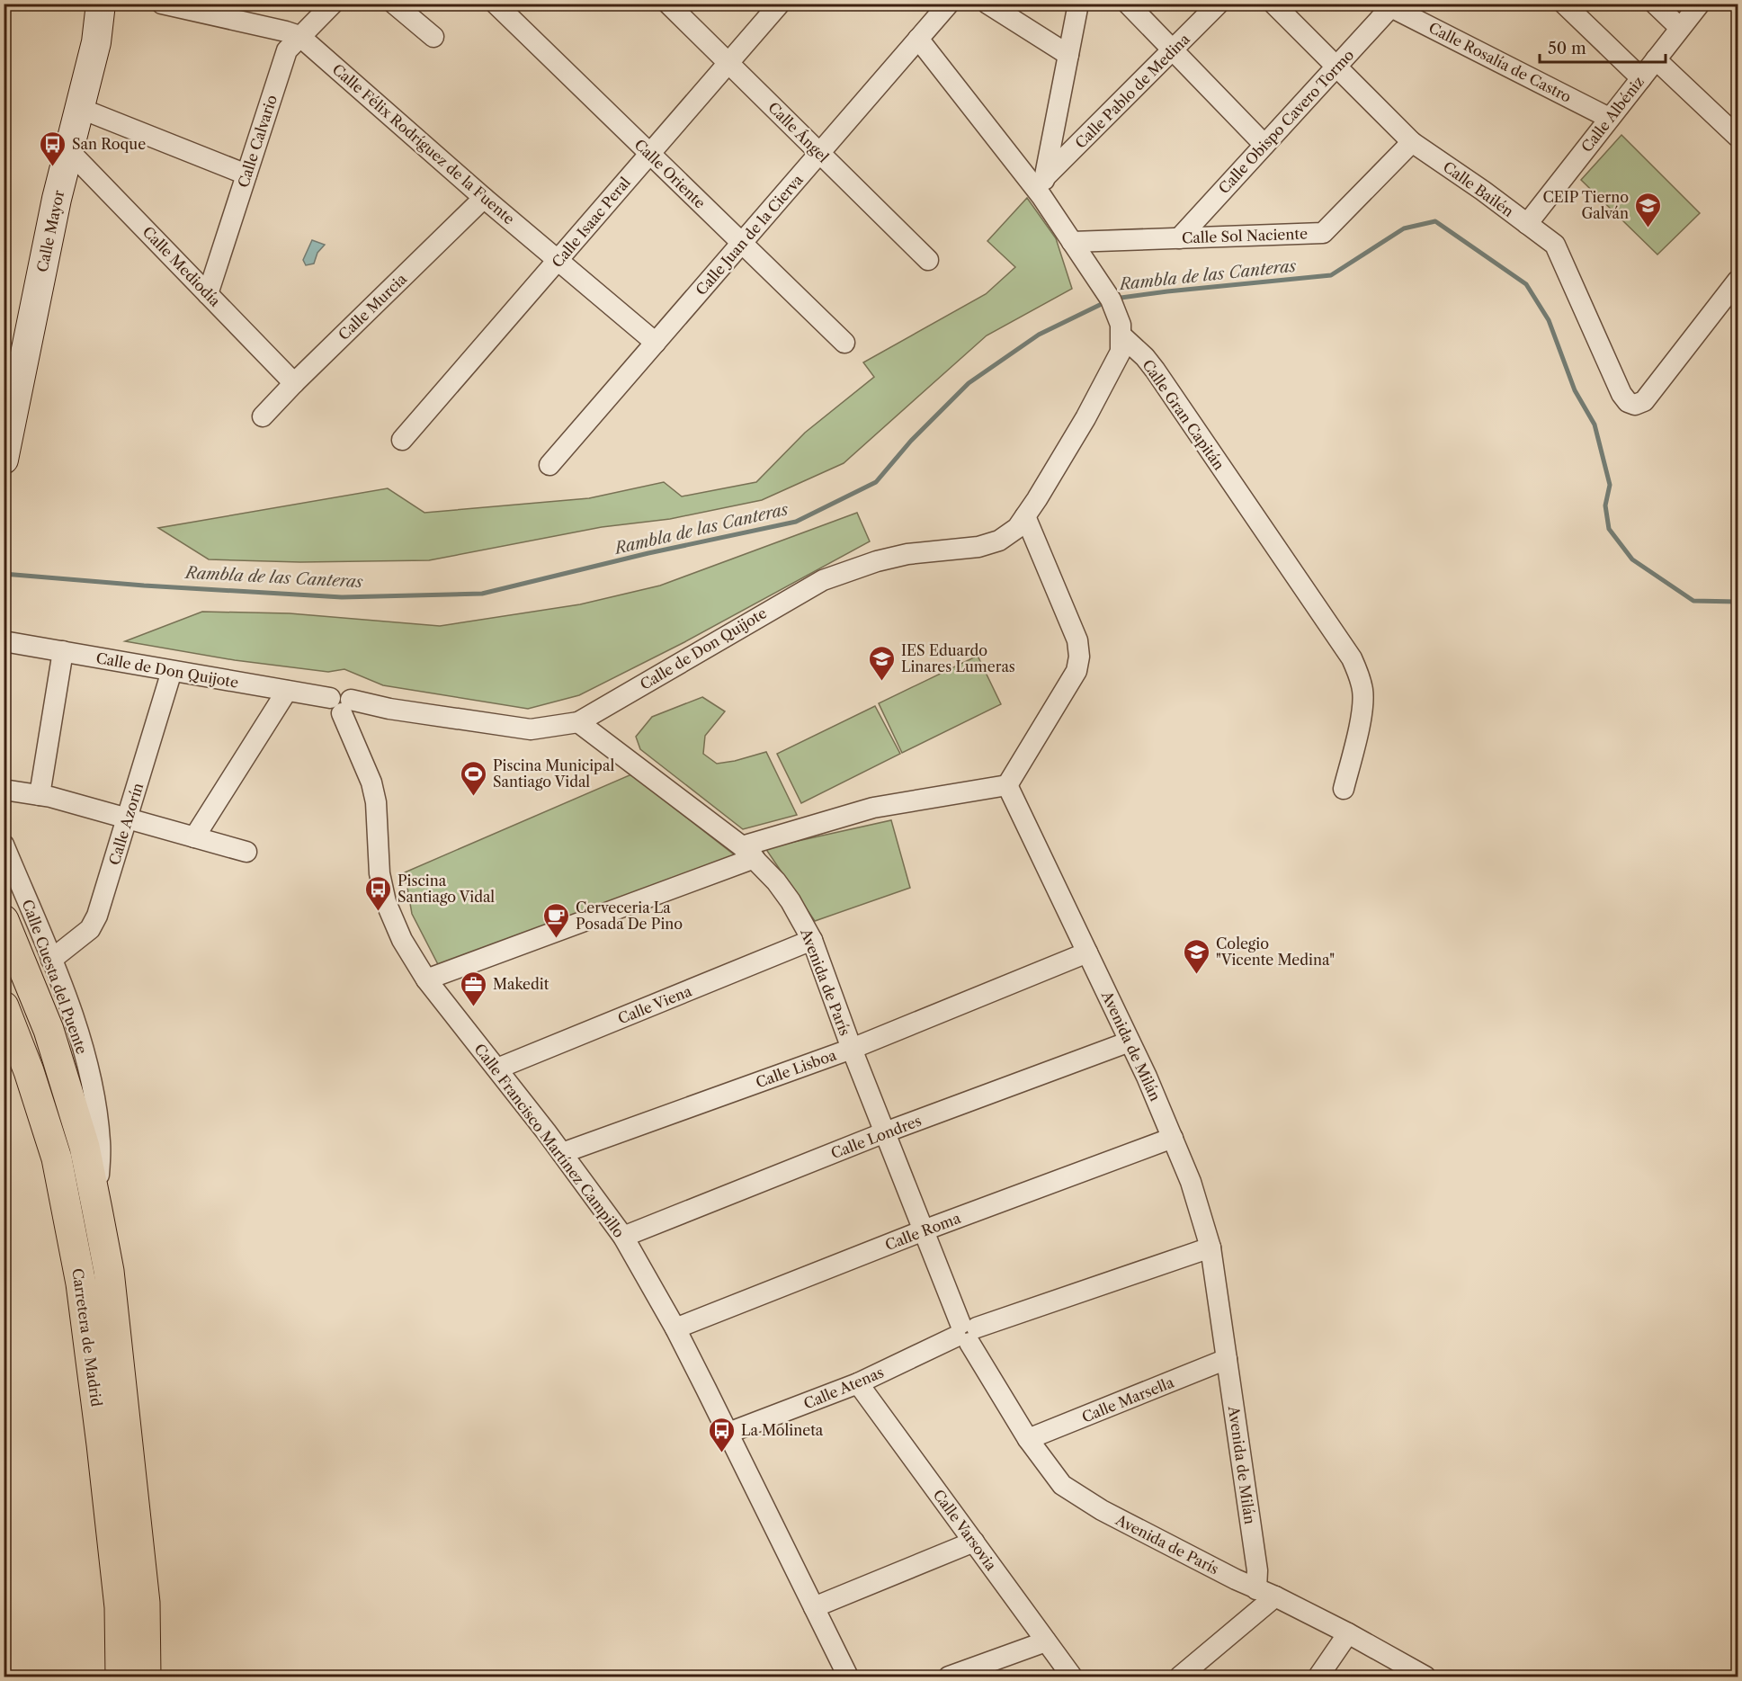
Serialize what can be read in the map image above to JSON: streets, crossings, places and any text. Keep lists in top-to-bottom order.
{
  "streets": {
    "main road": ["Calle Mayor", "Carretera de Madrid"],
    "street": [
      "Calle Rosalía de Castro",
      "Calle Pablo de Medina",
      "Calle Albéniz",
      "Calle Obispo Cavero Tormo",
      "Calle Ángel",
      "Calle Calvario",
      "Calle Félix Rodríguez de la Fuente",
      "Calle Oriente",
      "Calle Bailén",
      "Calle Isaac Peral",
      "Calle Juan de la Cierva",
      "Calle Sol Naciente",
      "Calle Mediodía",
      "Calle Murcia",
      "Calle Gran Capitán",
      "Calle de Don Quijote",
      "Calle Azorín",
      "Calle Cuesta del Puente",
      "Avenida de París",
      "Calle Viena",
      "Avenida de Milán",
      "Calle Lisboa",
      "Calle Londres",
      "Calle Francisco Martínez Campillo",
      "Calle Roma",
      "Calle Atenas",
      "Calle Marsella",
      "Calle Varsovia"
    ]
  },
  "crossings": [
    ["Calle Rosalía de Castro", "Calle Albéniz"],
    ["Calle Rosalía de Castro", "Calle Obispo Cavero Tormo"],
    ["Calle Albéniz", "Calle Bailén"],
    ["Calle Obispo Cavero Tormo", "Calle Bailén"],
    ["Calle Obispo Cavero Tormo", "Calle Sol Naciente"],
    ["Calle Ángel", "Calle Isaac Peral"],
    ["Calle Ángel", "Calle Juan de la Cierva"],
    ["Calle Calvario", "Calle Félix Rodríguez de la Fuente"],
    ["Calle Calvario", "Calle Mediodía"],
    ["Calle Félix Rodríguez de la Fuente", "Calle Isaac Peral"],
    ["Calle Félix Rodríguez de la Fuente", "Calle Juan de la Cierva"],
    ["Calle Félix Rodríguez de la Fuente", "Calle Murcia"],
    ["Calle Oriente", "Calle Isaac Peral"],
    ["Calle Oriente", "Calle Juan de la Cierva"],
    ["Calle Bailén", "Calle Sol Naciente"],
    ["Calle Mayor", "Calle Mediodía"],
    ["Calle Mediodía", "Calle Murcia"],
    ["Calle Gran Capitán", "Calle de Don Quijote"],
    ["Calle de Don Quijote", "Calle Azorín"],
    ["Calle de Don Quijote", "Avenida de París"],
    ["Calle de Don Quijote", "Calle Francisco Martínez Campillo"],
    ["Calle Azorín", "Calle Cuesta del Puente"],
    ["Avenida de París", "Calle Viena"],
    ["Avenida de París", "Avenida de Milán"],
    ["Avenida de París", "Calle Lisboa"],
    ["Avenida de París", "Calle Londres"],
    ["Avenida de París", "Calle Roma"],
    ["Avenida de París", "Calle Atenas"],
    ["Avenida de París", "Calle Marsella"],
    ["Calle Viena", "Calle Francisco Martínez Campillo"],
    ["Avenida de Milán", "Calle Lisboa"],
    ["Avenida de Milán", "Calle Londres"],
    ["Avenida de Milán", "Calle Roma"],
    ["Avenida de Milán", "Calle Atenas"],
    ["Avenida de Milán", "Calle Marsella"],
    ["Calle Lisboa", "Calle Francisco Martínez Campillo"],
    ["Calle Londres", "Calle Francisco Martínez Campillo"],
    ["Calle Francisco Martínez Campillo", "Calle Roma"],
    ["Calle Francisco Martínez Campillo", "Calle Atenas"],
    ["Calle Atenas", "Calle Varsovia"]
  ],
  "water": ["Rambla de las Canteras"],
  "places": {
    "bus stop": ["San Roque", "Piscina Santiago Vidal", "La Molineta"],
    "school or university": ["CEIP Tierno Galván", "IES Eduardo Linares Lumeras", "Colegio \"Vicente Medina\""],
    "sports": ["Piscina Municipal Santiago Vidal"],
    "cafe": ["Cerveceria La Posada De Pino"],
    "office": ["Makedit"]
  },
  "scale_bar": "50 m"
}
